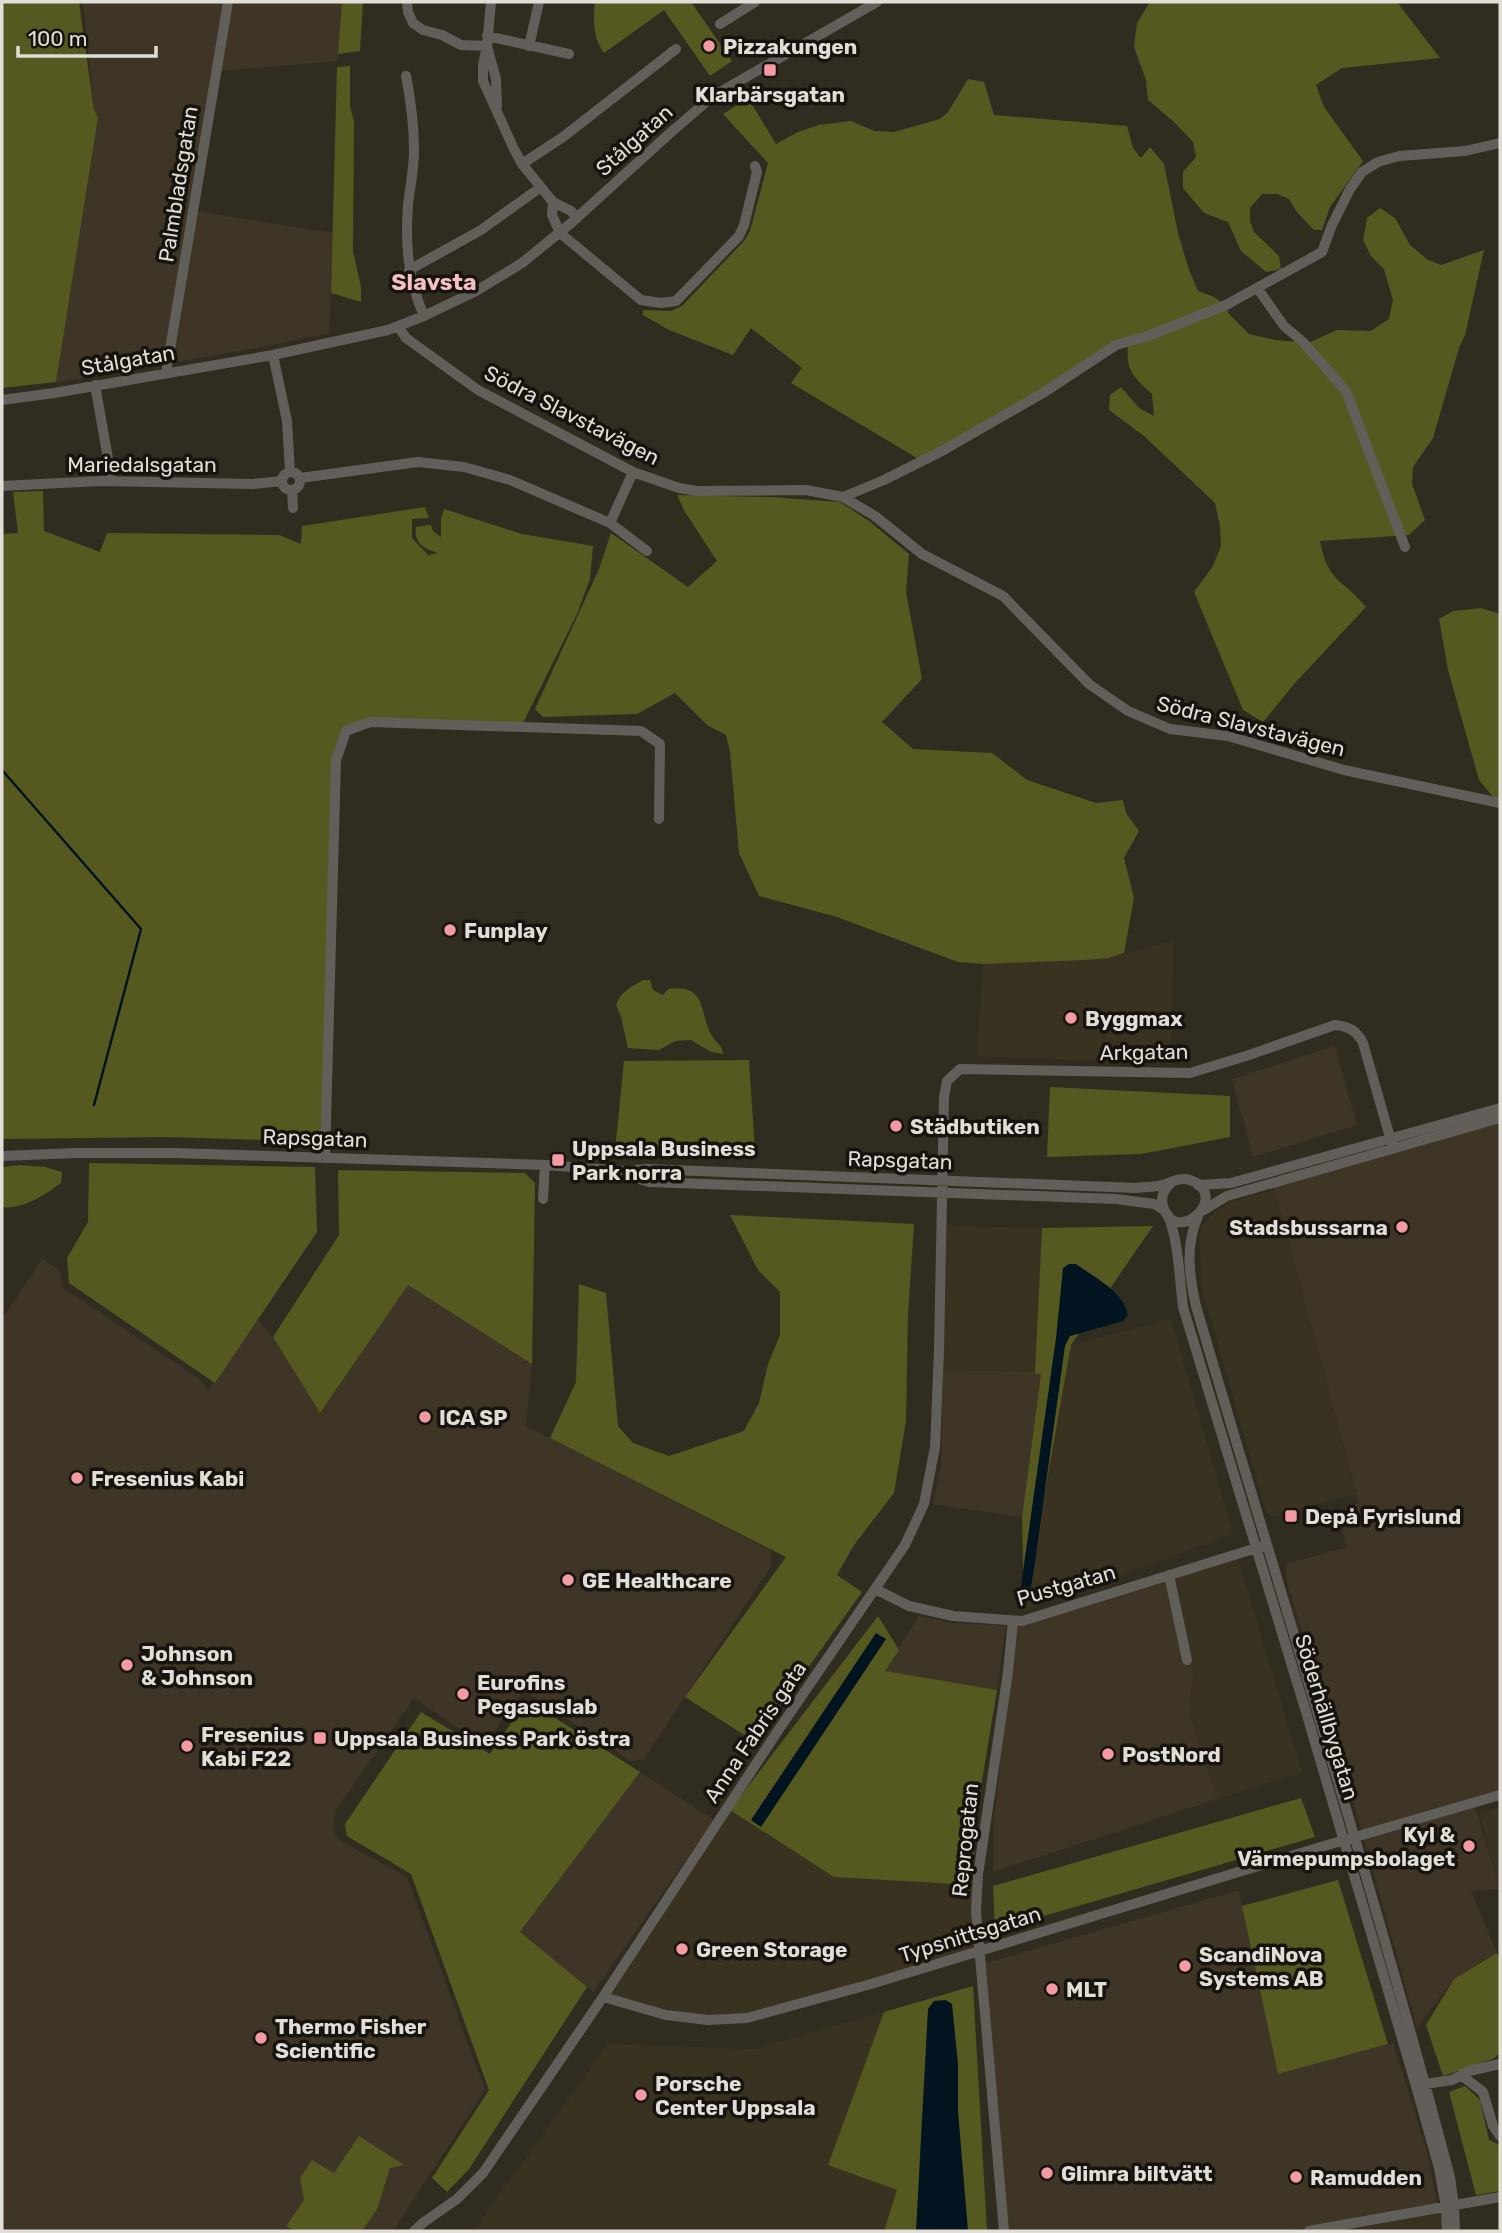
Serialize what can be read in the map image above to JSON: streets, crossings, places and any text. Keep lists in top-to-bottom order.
{
  "streets": {
    "street": [
      "Stålgatan",
      "Palmbladsgatan",
      "Södra Slavstavägen",
      "Mariedalsgatan",
      "Arkgatan",
      "Rapsgatan",
      "Pustgatan",
      "Söderhällbygatan",
      "Anna Fabris gata",
      "Reprogatan",
      "Typsnittsgatan"
    ]
  },
  "crossings": [
    ["Stålgatan", "Palmbladsgatan"],
    ["Stålgatan", "Södra Slavstavägen"],
    ["Arkgatan", "Rapsgatan"],
    ["Arkgatan", "Anna Fabris gata"],
    ["Rapsgatan", "Söderhällbygatan"],
    ["Rapsgatan", "Anna Fabris gata"],
    ["Pustgatan", "Söderhällbygatan"],
    ["Pustgatan", "Anna Fabris gata"],
    ["Pustgatan", "Reprogatan"],
    ["Söderhällbygatan", "Typsnittsgatan"],
    ["Anna Fabris gata", "Typsnittsgatan"],
    ["Reprogatan", "Typsnittsgatan"]
  ],
  "districts": ["Slavsta"],
  "places": {
    "other": [
      "Pizzakungen",
      "Funplay",
      "Byggmax",
      "Städbutiken",
      "Stadsbussarna",
      "ICA SP",
      "Fresenius Kabi",
      "GE Healthcare",
      "Johnson & Johnson",
      "Eurofins Pegasuslab",
      "Fresenius Kabi F22",
      "PostNord",
      "Kyl & Värmepumpsbolaget",
      "Green Storage",
      "ScandiNova Systems AB",
      "MLT",
      "Thermo Fisher Scientific",
      "Porsche Center Uppsala",
      "Glimra biltvätt",
      "Ramudden"
    ],
    "transit": [
      "Klarbärsgatan",
      "Uppsala Business Park norra",
      "Depå Fyrislund",
      "Uppsala Business Park östra"
    ]
  },
  "scale_bar": "100 m"
}
